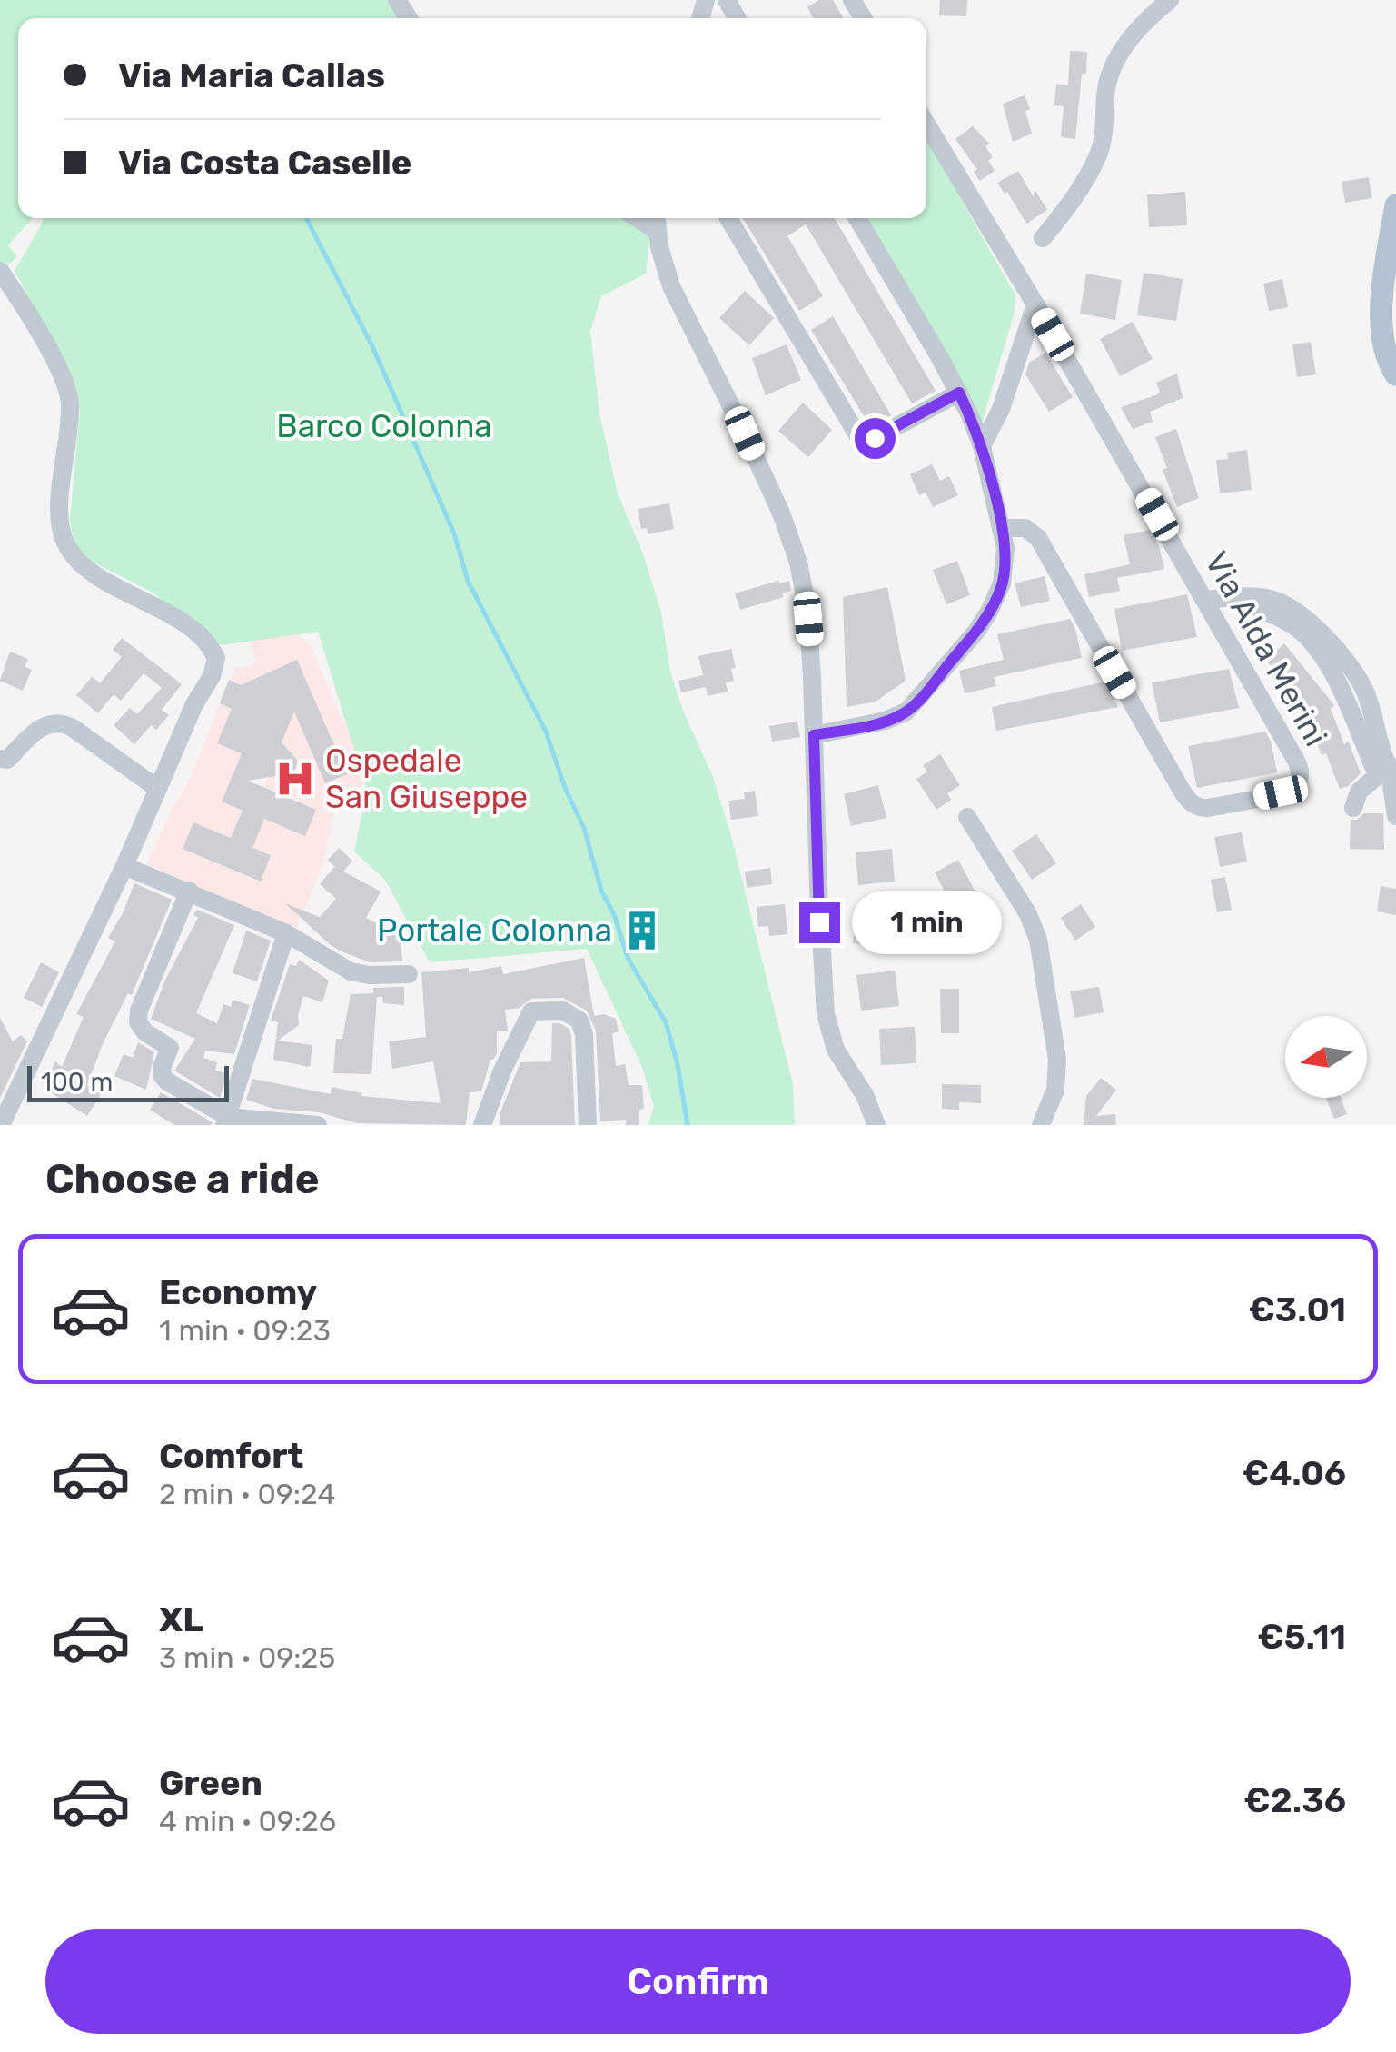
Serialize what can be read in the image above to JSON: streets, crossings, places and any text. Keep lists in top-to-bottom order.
{
  "streets": {
    "street": ["Via Alda Merini"]
  },
  "parks": ["Barco Colonna"],
  "places": {
    "hospital": ["Ospedale San Giuseppe"],
    "building": ["Portale Colonna"]
  },
  "scale_bar": "100 m",
  "north": "left",
  "page": {
    "banner": ["Via Maria Callas", "Via Costa Caselle"],
    "bubble": "1 min",
    "scale": "100 m",
    "heading": "Choose a ride",
    "list": [
      {
        "name": "Economy",
        "note": "1 min · 09:23",
        "value": "€3.01"
      },
      {
        "name": "Comfort",
        "note": "2 min · 09:24",
        "value": "€4.06"
      },
      {
        "name": "XL",
        "note": "3 min · 09:25",
        "value": "€5.11"
      },
      {
        "name": "Green",
        "note": "4 min · 09:26",
        "value": "€2.36"
      }
    ],
    "buttons": "Confirm"
  }
}
